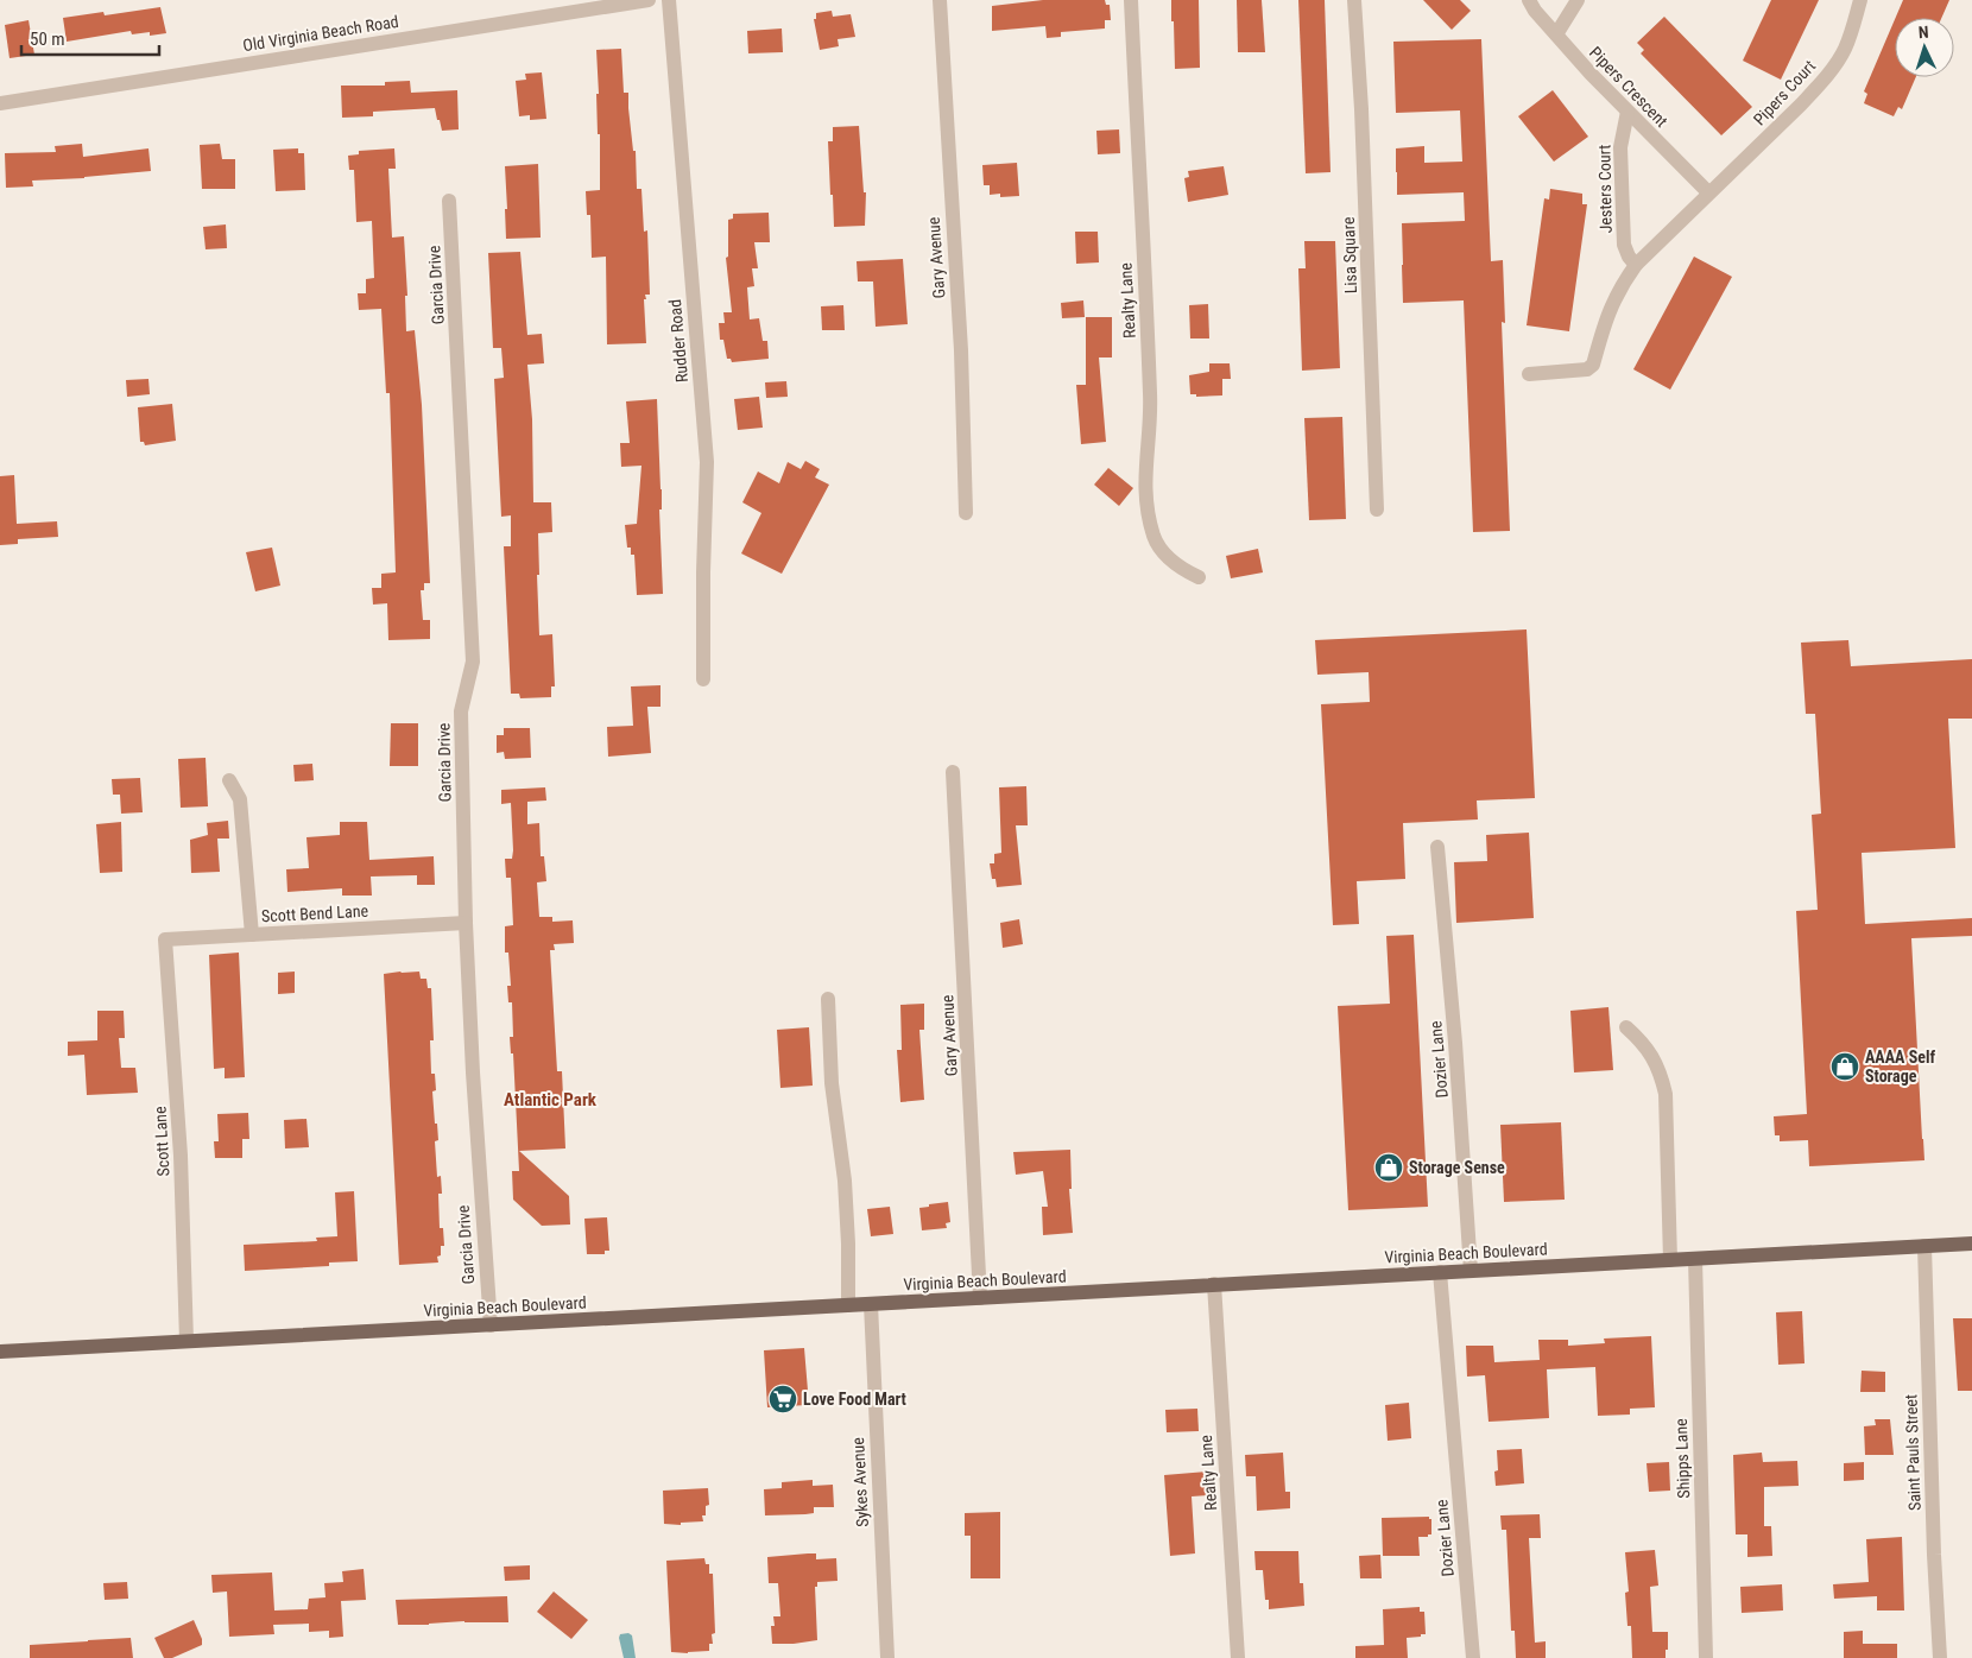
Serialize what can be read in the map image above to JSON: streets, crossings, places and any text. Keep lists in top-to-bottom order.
{
  "streets": {
    "main road": ["Virginia Beach Boulevard"],
    "street": [
      "Old Virginia Beach Road",
      "Pipers Crescent",
      "Pipers Court",
      "Jesters Court",
      "Lisa Square",
      "Gary Avenue",
      "Garcia Drive",
      "Realty Lane",
      "Rudder Road",
      "Scott Bend Lane",
      "Dozier Lane",
      "Scott Lane",
      "Saint Pauls Street",
      "Shipps Lane",
      "Sykes Avenue"
    ]
  },
  "crossings": [
    ["Pipers Crescent", "Pipers Court"],
    ["Pipers Crescent", "Jesters Court"],
    ["Gary Avenue", "Virginia Beach Boulevard"],
    ["Garcia Drive", "Scott Bend Lane"],
    ["Garcia Drive", "Virginia Beach Boulevard"],
    ["Realty Lane", "Virginia Beach Boulevard"],
    ["Scott Bend Lane", "Scott Lane"],
    ["Dozier Lane", "Virginia Beach Boulevard"],
    ["Scott Lane", "Virginia Beach Boulevard"],
    ["Virginia Beach Boulevard", "Saint Pauls Street"],
    ["Virginia Beach Boulevard", "Shipps Lane"],
    ["Virginia Beach Boulevard", "Sykes Avenue"]
  ],
  "districts": ["Atlantic Park"],
  "places": {
    "shop": ["AAAA Self Storage", "Storage Sense"],
    "supermarket": ["Love Food Mart"]
  },
  "scale_bar": "50 m",
  "north": "top"
}
